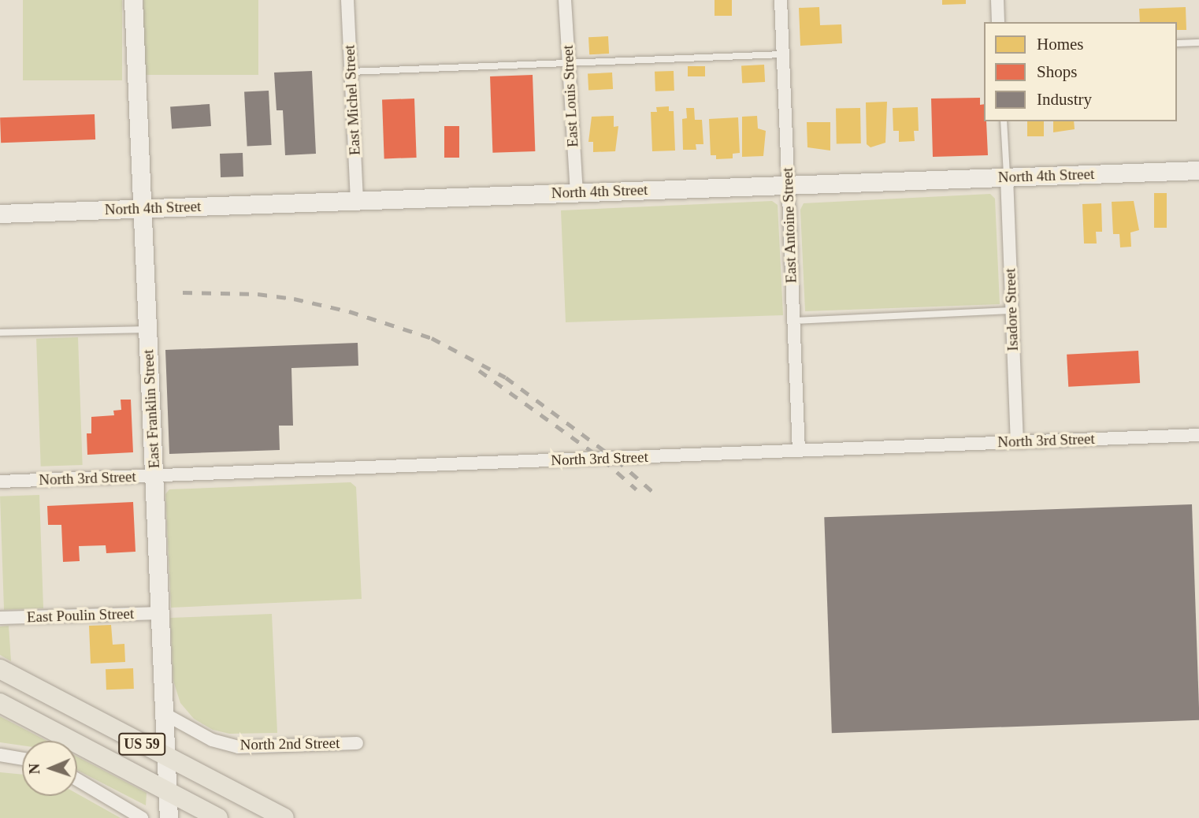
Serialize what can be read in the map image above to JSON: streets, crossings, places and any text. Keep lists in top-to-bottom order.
{
  "streets": {
    "main road": ["US 59"],
    "street": [
      "East Louis Street",
      "East Michel Street",
      "North 4th Street",
      "East Antoine Street",
      "Isadore Street",
      "East Franklin Street",
      "North 3rd Street",
      "East Poulin Street",
      "North 2nd Street"
    ]
  },
  "crossings": [
    ["East Louis Street", "North 4th Street"],
    ["East Michel Street", "North 4th Street"],
    ["North 4th Street", "East Antoine Street"],
    ["North 4th Street", "Isadore Street"],
    ["North 4th Street", "East Franklin Street"],
    ["East Antoine Street", "North 3rd Street"],
    ["Isadore Street", "North 3rd Street"],
    ["East Franklin Street", "North 3rd Street"],
    ["East Franklin Street", "East Poulin Street"],
    ["East Franklin Street", "US 59"],
    ["East Franklin Street", "North 2nd Street"]
  ],
  "legend": ["Homes", "Shops", "Industry"],
  "north": "left"
}
